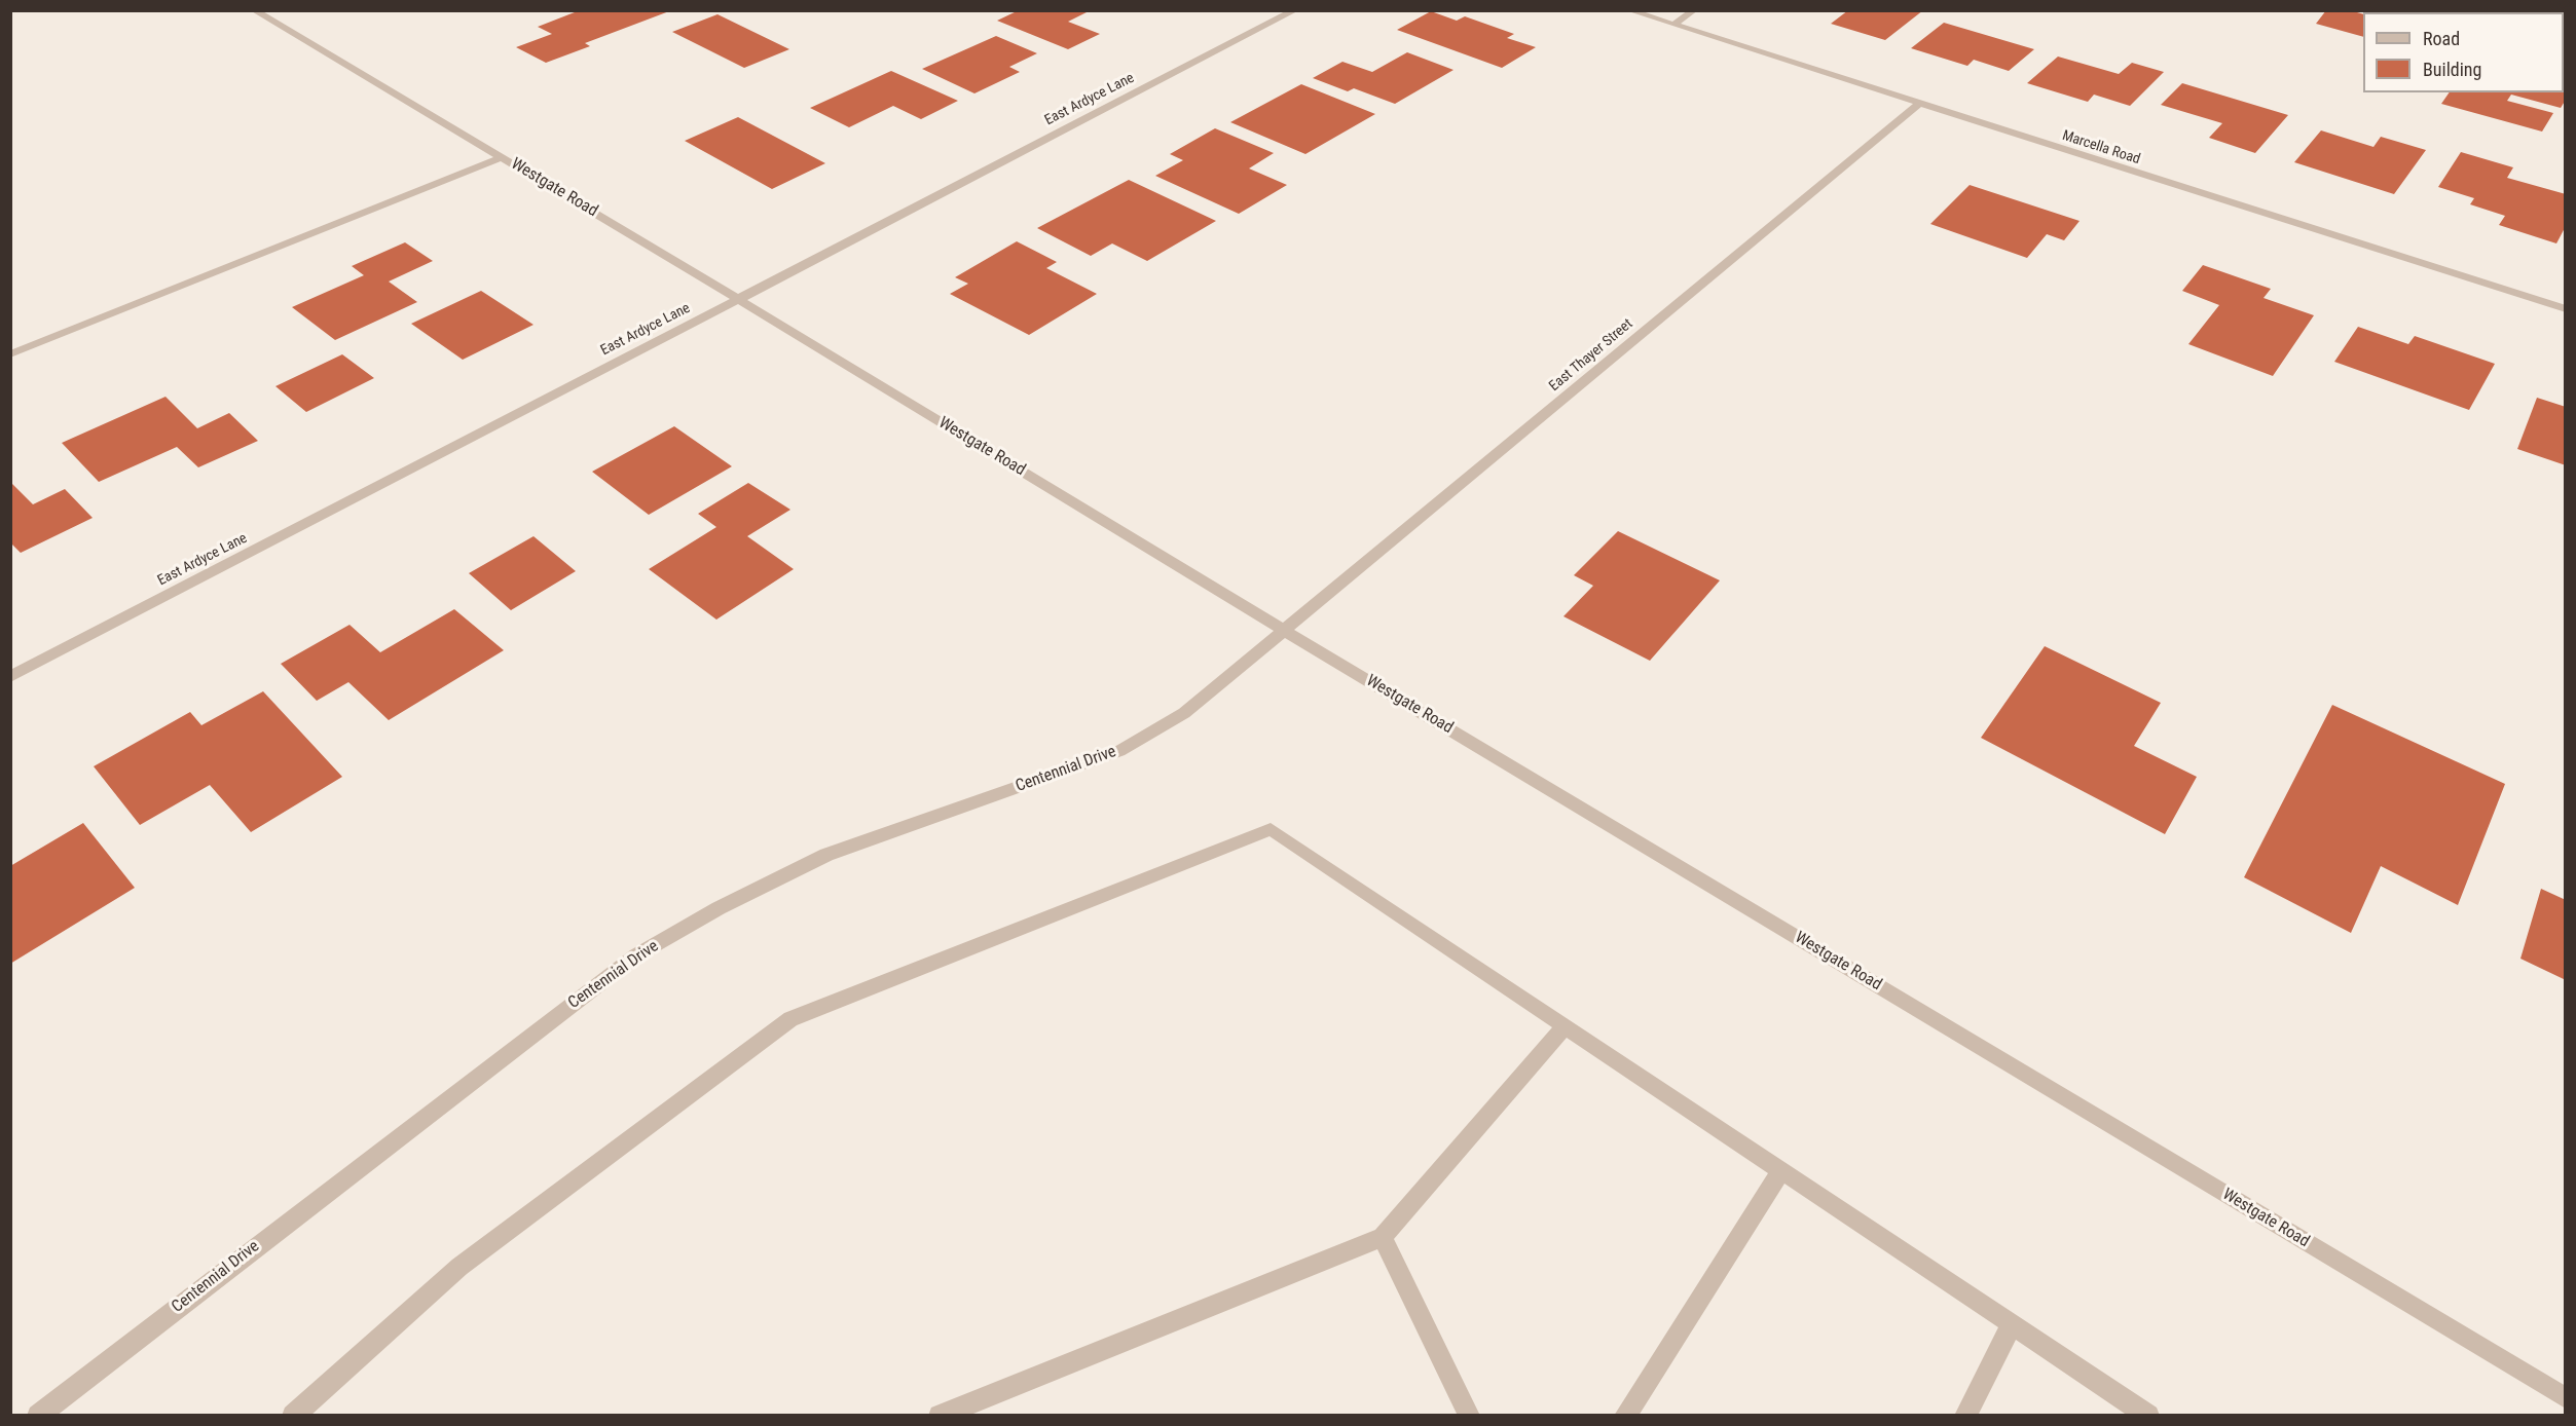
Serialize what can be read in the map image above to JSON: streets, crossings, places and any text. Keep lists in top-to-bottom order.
{
  "streets": {
    "street": [
      "East Ardyce Lane",
      "Marcella Road",
      "Westgate Road",
      "East Thayer Street",
      "Centennial Drive"
    ]
  },
  "crossings": [
    ["East Ardyce Lane", "Westgate Road"],
    ["Marcella Road", "East Thayer Street"],
    ["Westgate Road", "East Thayer Street"],
    ["Westgate Road", "Centennial Drive"],
    ["East Thayer Street", "Centennial Drive"]
  ],
  "legend": ["Road", "Building"]
}
